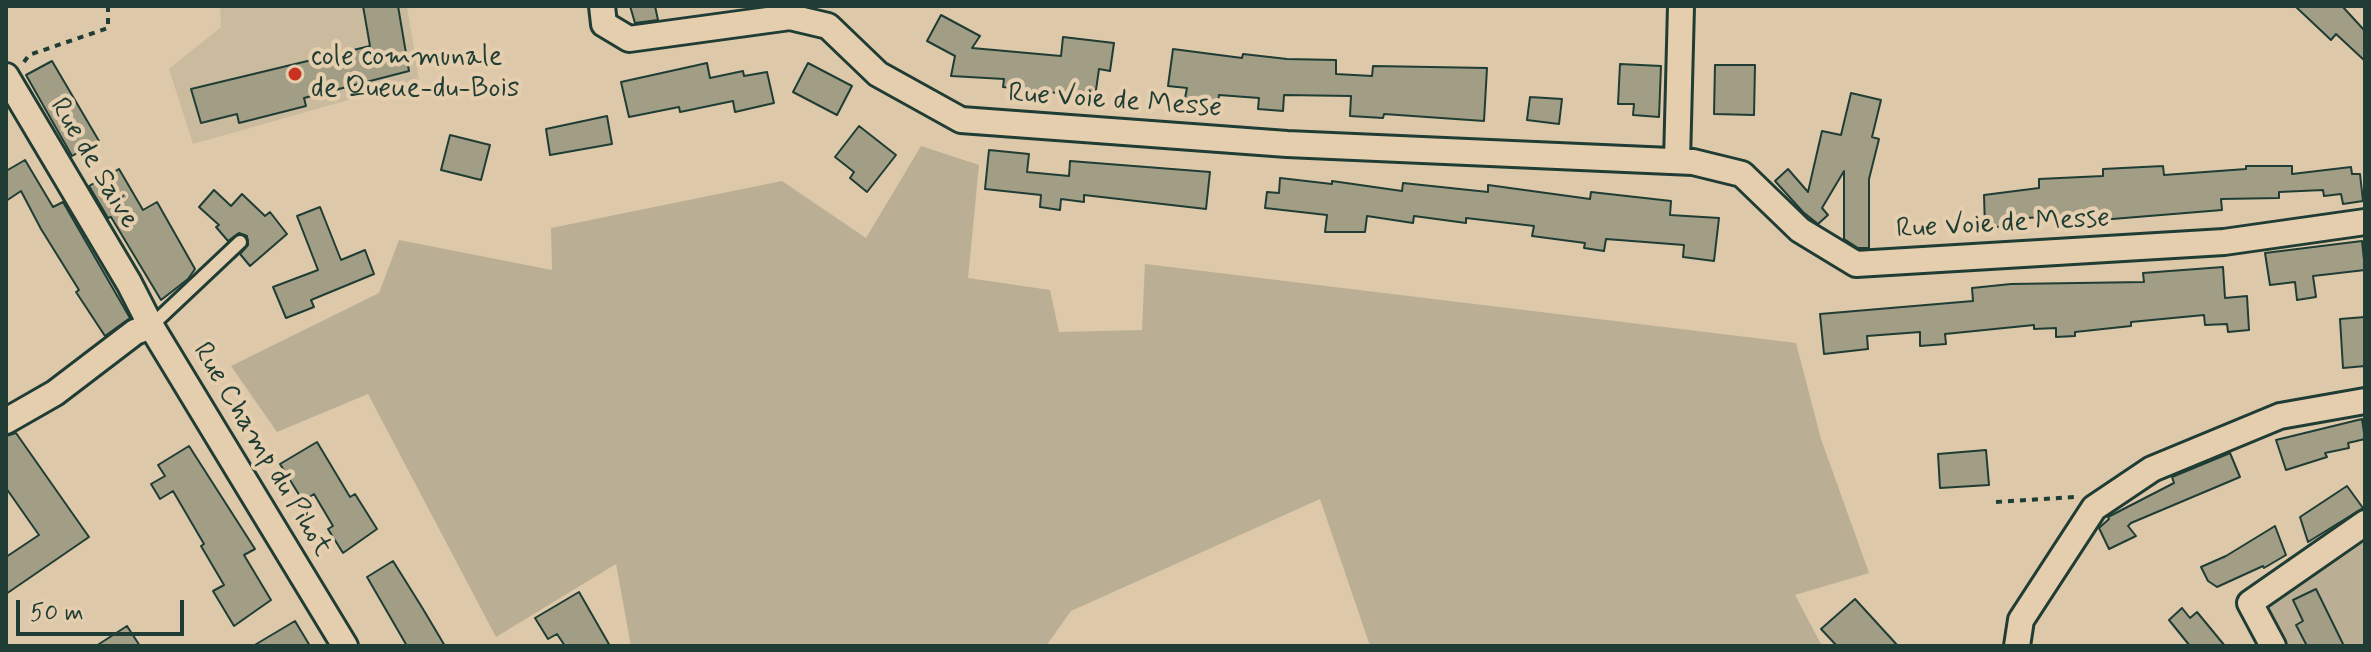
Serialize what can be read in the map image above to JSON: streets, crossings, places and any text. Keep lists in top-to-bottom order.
{
  "streets": {
    "street": ["Rue Voie de Messe", "Rue de Saive", "Rue Champ du Pihot"]
  },
  "crossings": [
    ["Rue de Saive", "Rue Champ du Pihot"]
  ],
  "places": ["cole communale de Queue-du-Bois"],
  "scale_bar": "50 m"
}
